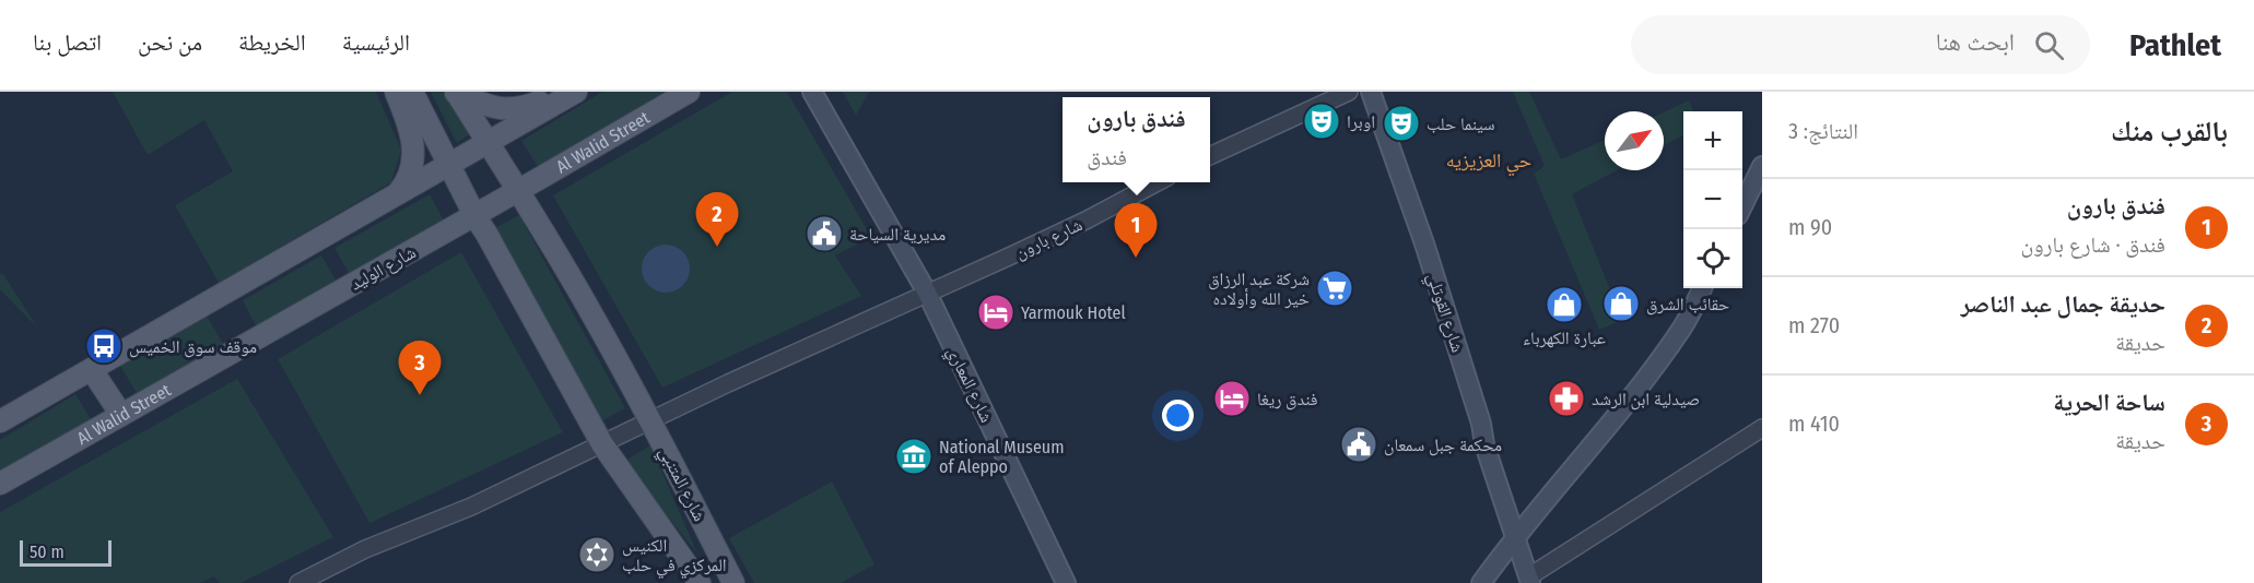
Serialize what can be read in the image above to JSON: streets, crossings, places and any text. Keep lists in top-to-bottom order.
{
  "streets": {
    "main road": [
      "Al Walid Street",
      "شارع الوليد",
      "شارع القوتلي",
      "شارع المعاري",
      "شارع المتنبي"
    ],
    "street": ["شارع بارون"]
  },
  "crossings": [
    ["Al Walid Street", "شارع الوليد"],
    ["Al Walid Street", "شارع المتنبي"],
    ["شارع بارون", "شارع المعاري"],
    ["شارع بارون", "شارع المتنبي"],
    ["شارع الوليد", "شارع المتنبي"]
  ],
  "districts": ["حي العزيزيه"],
  "places": {
    "theatre": ["اوبرا", "سينما حلب"],
    "public building": ["مديرية السياحة", "محكمة جبل سمعان"],
    "supermarket": ["شركة عبد الرزاق خير الله وأولاده"],
    "shop": ["حقائب الشرق", "عبارة الكهرباء"],
    "hotel": ["Yarmouk Hotel", "فندق ريغا"],
    "bus stop": ["موقف سوق الخميس"],
    "pharmacy": ["صيدلية ابن الرشد"],
    "museum": ["National Museum of Aleppo"],
    "synagogue": ["الكنيس المركزي في حلب"]
  },
  "scale_bar": "50 m",
  "north": "top right",
  "page": {
    "header": "Pathlet",
    "search": "ابحث هنا",
    "nav": [
      "الرئيسية",
      "الخريطة",
      "من نحن",
      "اتصل بنا"
    ],
    "heading": ["بالقرب منك", "النتائج: 3"],
    "popup": ["فندق بارون", "فندق"],
    "map_buttons": ["+", "−"],
    "list": [
      {
        "mark": "1",
        "name": "فندق بارون",
        "note": "فندق · شارع بارون",
        "value": "90 m"
      },
      {
        "mark": "2",
        "name": "حديقة جمال عبد الناصر",
        "note": "حديقة",
        "value": "270 m"
      },
      {
        "mark": "3",
        "name": "ساحة الحرية",
        "note": "حديقة",
        "value": "410 m"
      }
    ],
    "pins": ["2", "1", "3"],
    "scale": "50 m"
  }
}
